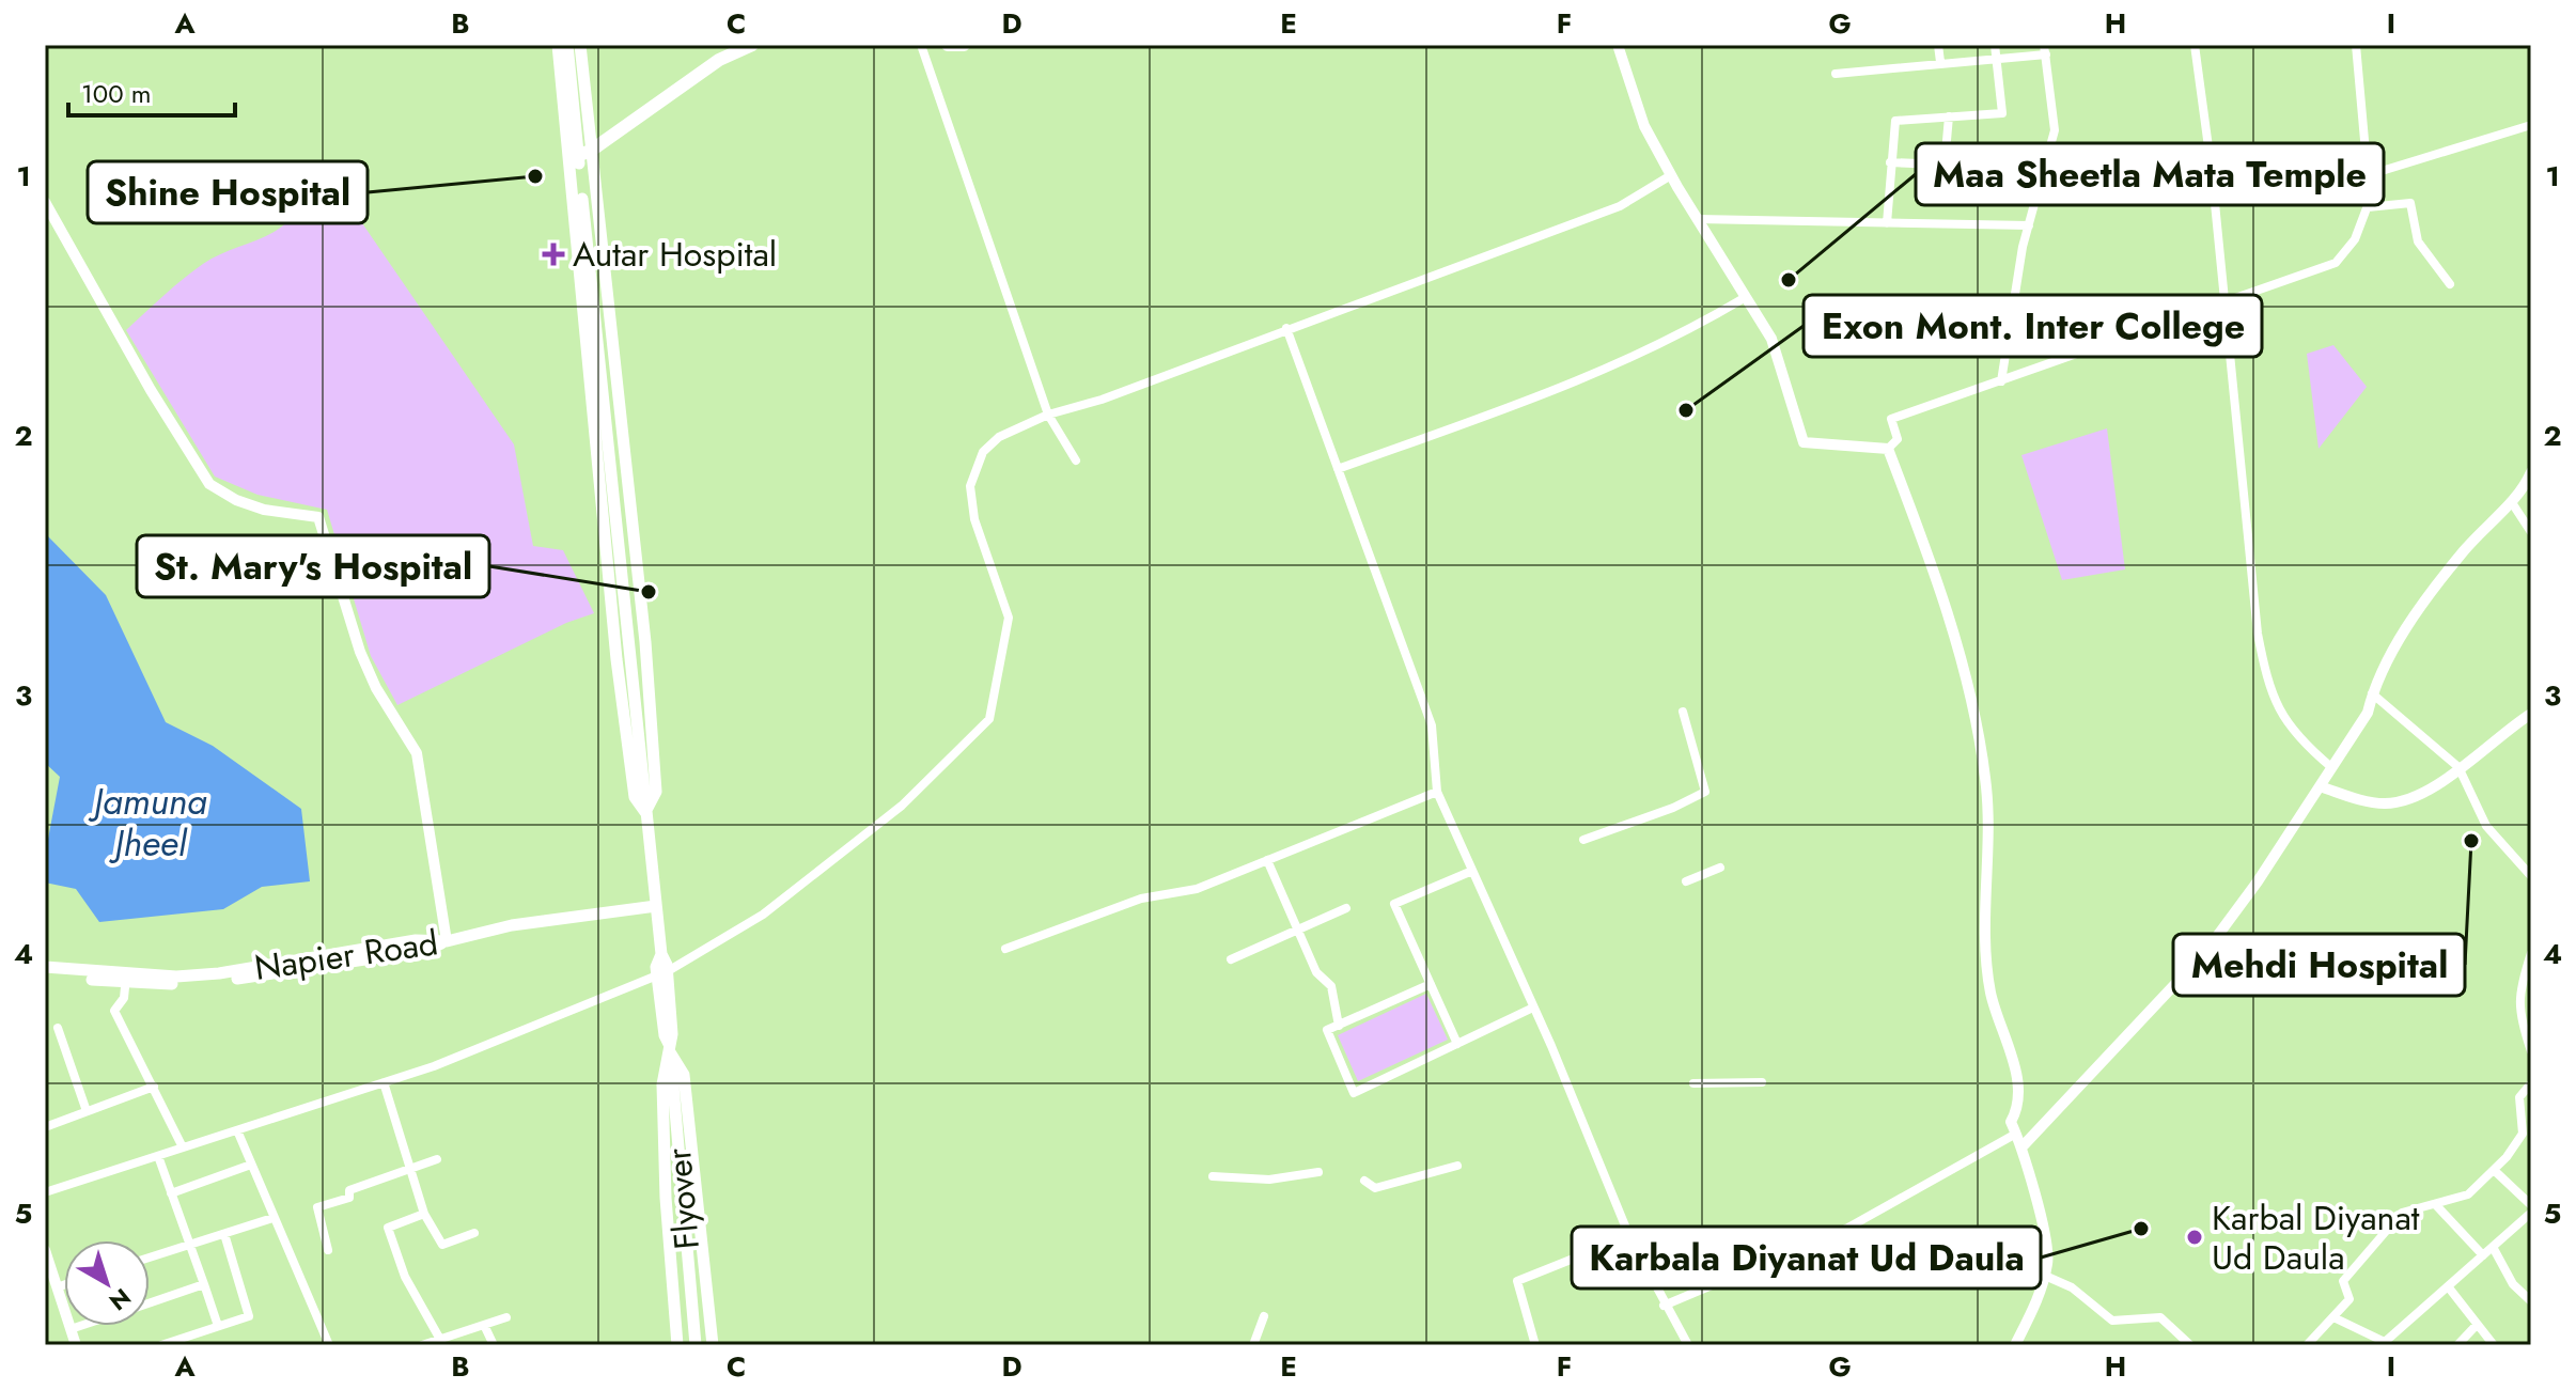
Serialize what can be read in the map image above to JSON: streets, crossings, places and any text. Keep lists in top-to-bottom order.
{
  "streets": {
    "main road": ["Napier Road", "Flyover"]
  },
  "water": ["Jamuna Jheel"],
  "places": {
    "other": [
      "Shine Hospital",
      "Maa Sheetla Mata Temple",
      "Exon Mont. Inter College",
      "St. Mary's Hospital",
      "Mehdi Hospital",
      "Karbala Diyanat Ud Daula",
      "Karbal Diyanat Ud Daula"
    ],
    "health": ["Autar Hospital"]
  },
  "scale_bar": "100 m",
  "north": "bottom right",
  "grid": {
    "columns": [
      "A",
      "B",
      "C",
      "D",
      "E",
      "F",
      "G",
      "H",
      "I"
    ],
    "rows": [
      "1",
      "2",
      "3",
      "4",
      "5"
    ]
  }
}
